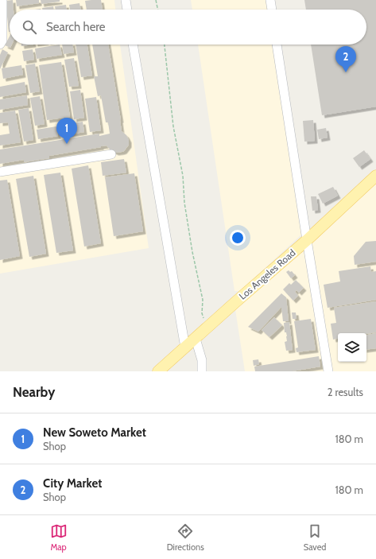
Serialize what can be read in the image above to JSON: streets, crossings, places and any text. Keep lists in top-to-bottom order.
{
  "streets": {
    "main road": ["Los Angeles Road"]
  },
  "page": {
    "search": "Search here",
    "pins": ["2", "1"],
    "heading": ["Nearby", "2 results"],
    "list": [
      {
        "mark": "1",
        "name": "New Soweto Market",
        "note": "Shop",
        "value": "180 m"
      },
      {
        "mark": "2",
        "name": "City Market",
        "note": "Shop",
        "value": "180 m"
      }
    ],
    "nav": ["Map", "Directions", "Saved"]
  }
}
